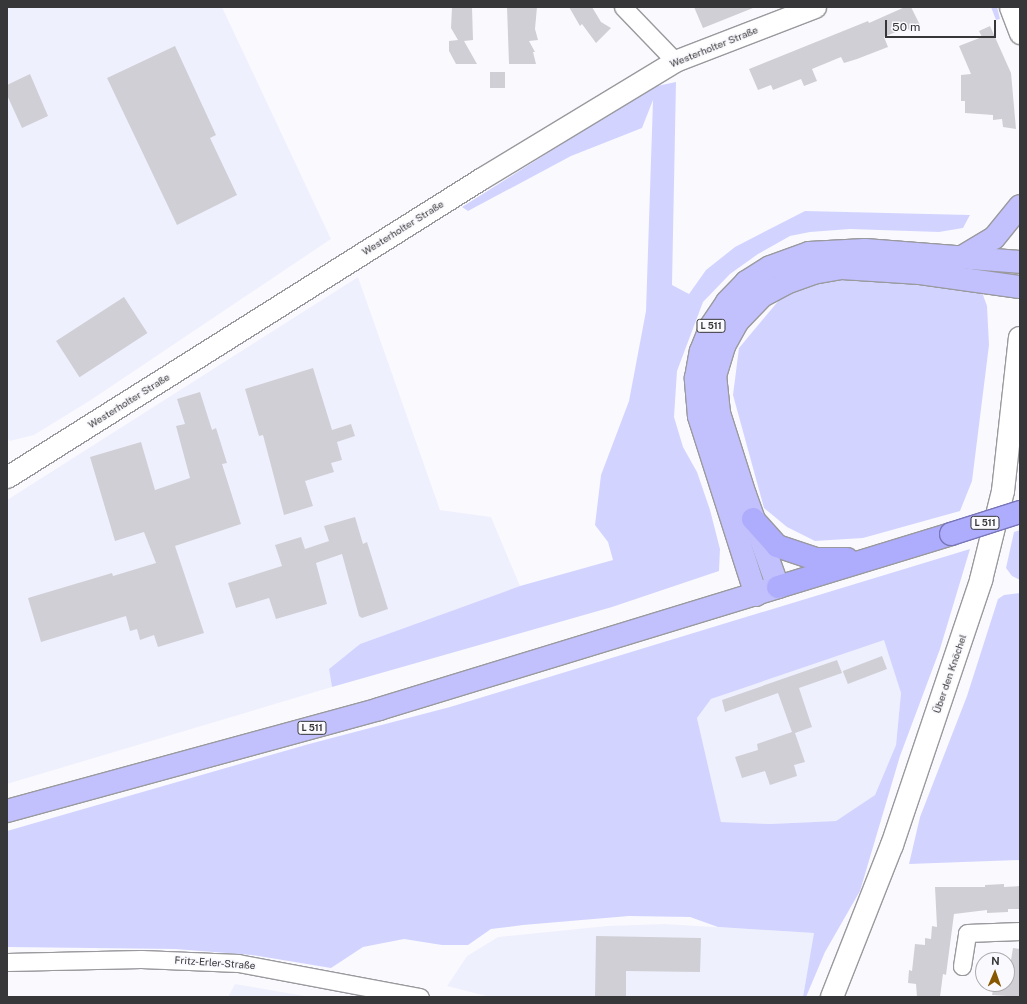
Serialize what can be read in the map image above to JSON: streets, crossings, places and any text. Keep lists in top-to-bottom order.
{
  "streets": {
    "highway": ["L 511"],
    "main road": ["Über den Knöchel"],
    "street": ["Westerholter Straße", "Fritz-Erler-Straße"]
  },
  "scale_bar": "50 m",
  "north": "top"
}
